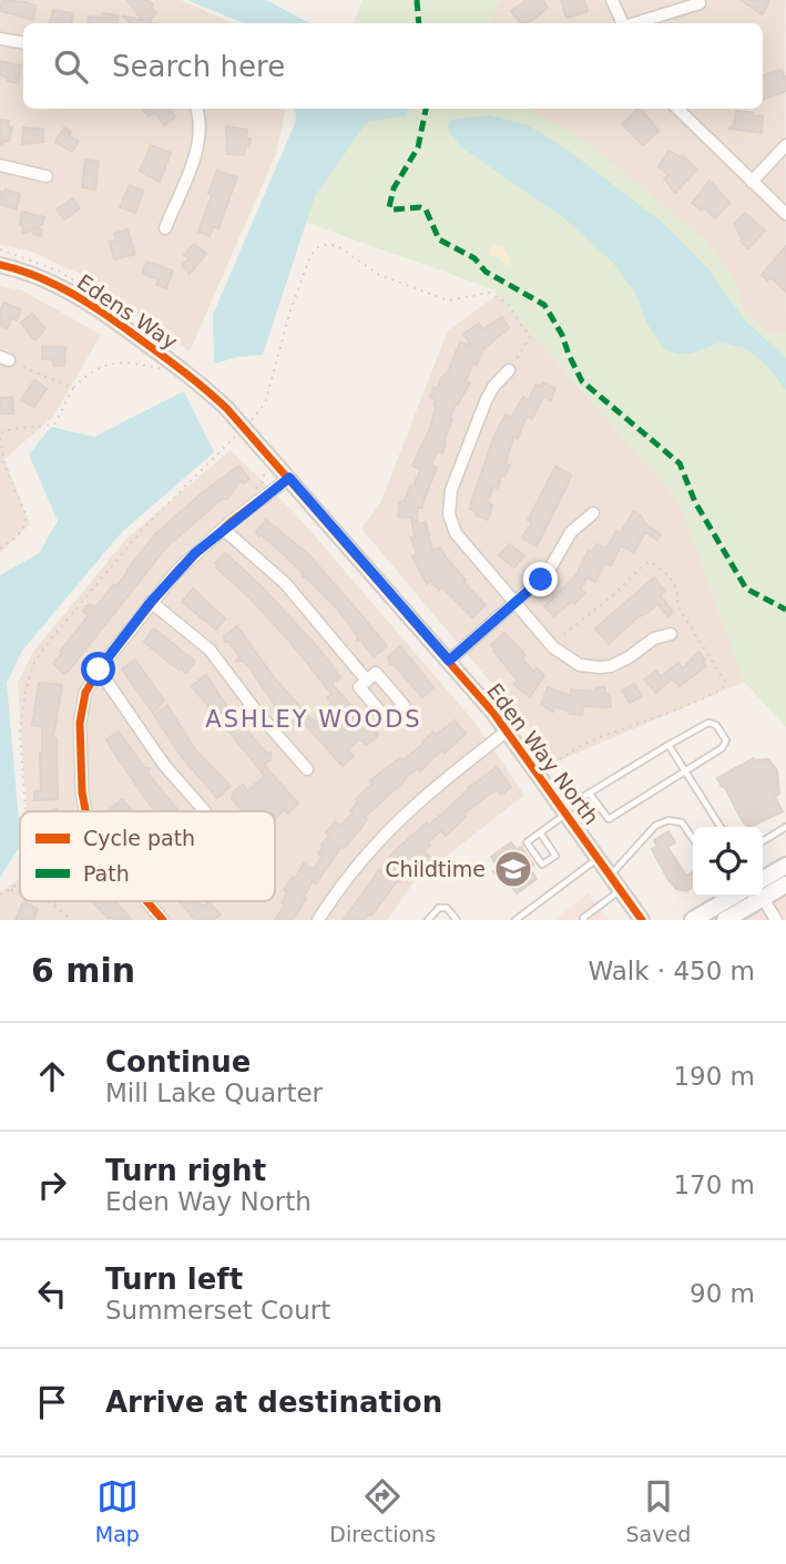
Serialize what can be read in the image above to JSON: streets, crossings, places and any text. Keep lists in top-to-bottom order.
{
  "streets": {
    "street": ["Edens Way", "Eden Way North"]
  },
  "crossings": [
    ["Edens Way", "Eden Way North"]
  ],
  "districts": ["ASHLEY WOODS"],
  "places": {
    "school or university": ["Childtime"]
  },
  "legend": ["Cycle path", "Path"],
  "page": {
    "search": "Search here",
    "heading": ["6 min", "Walk · 450 m"],
    "list": [
      ["Continue", "Mill Lake Quarter", "190 m"],
      ["Turn right", "Eden Way North", "170 m"],
      ["Turn left", "Summerset Court", "90 m"],
      "Arrive at destination"
    ],
    "nav": ["Map", "Directions", "Saved"]
  }
}
